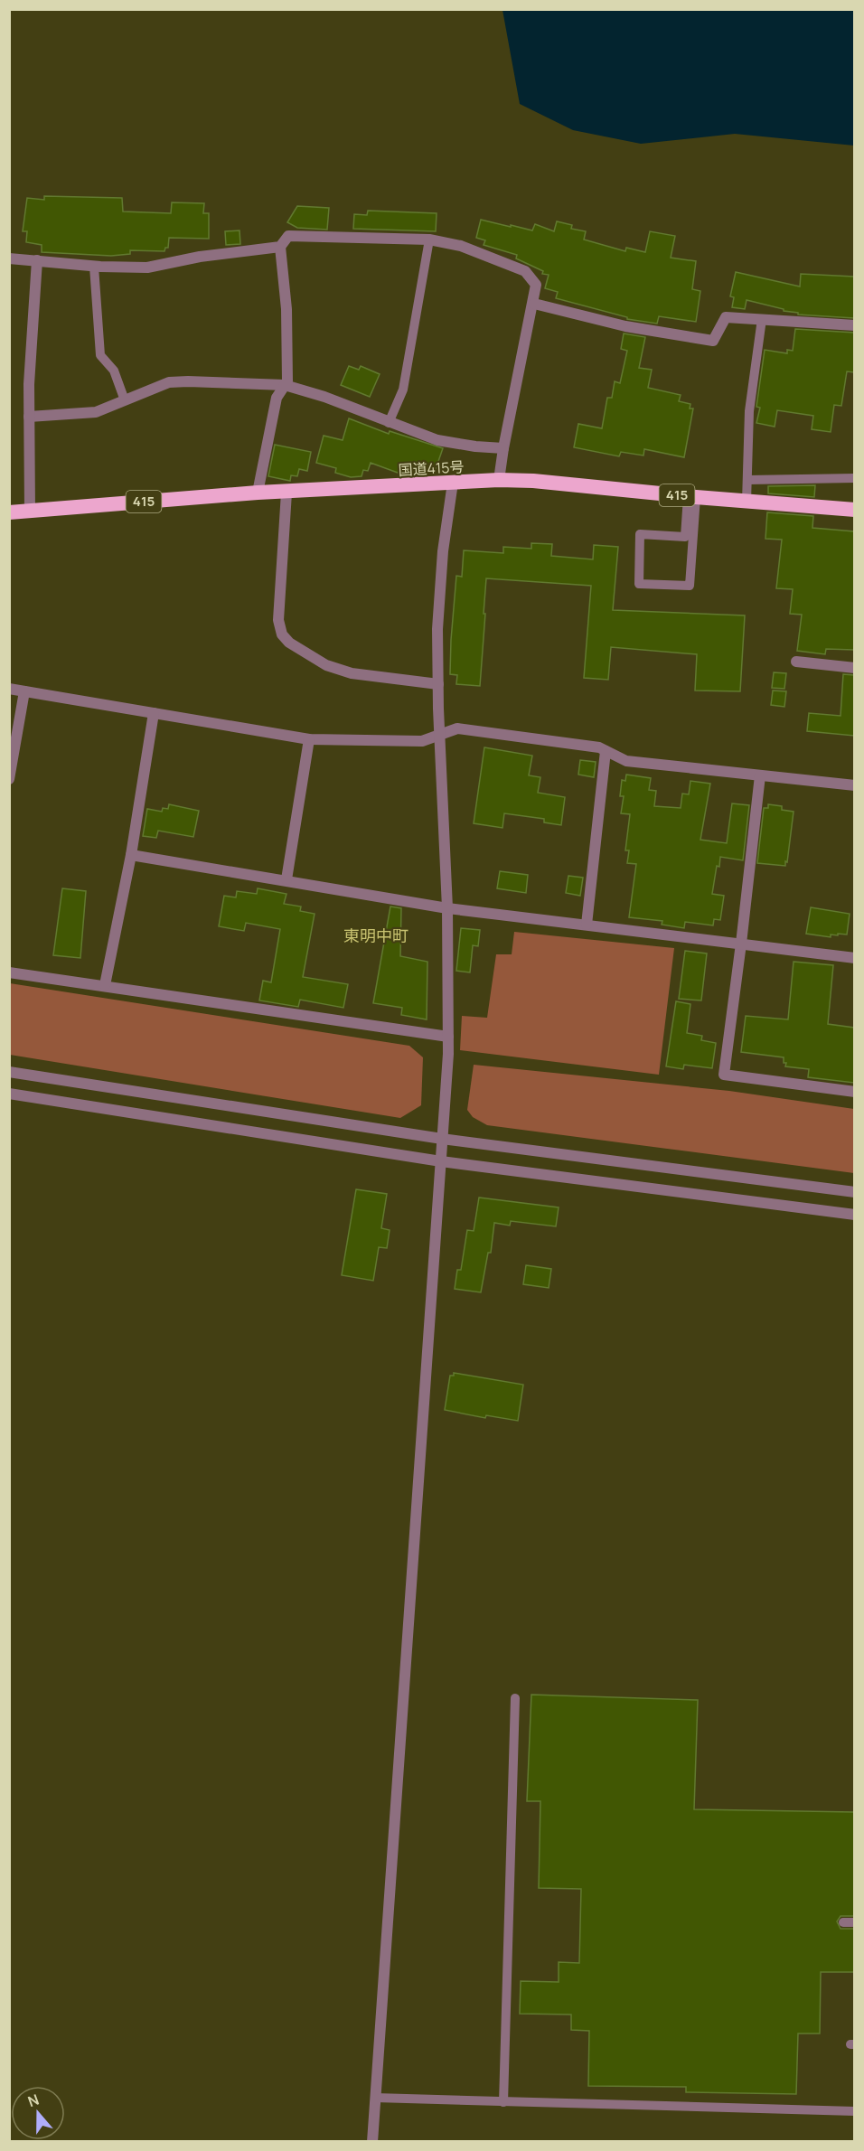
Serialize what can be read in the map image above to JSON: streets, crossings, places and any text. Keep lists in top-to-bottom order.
{
  "streets": {
    "highway": ["国道415号", "415"]
  },
  "districts": ["東明中町"],
  "north": "top"
}
